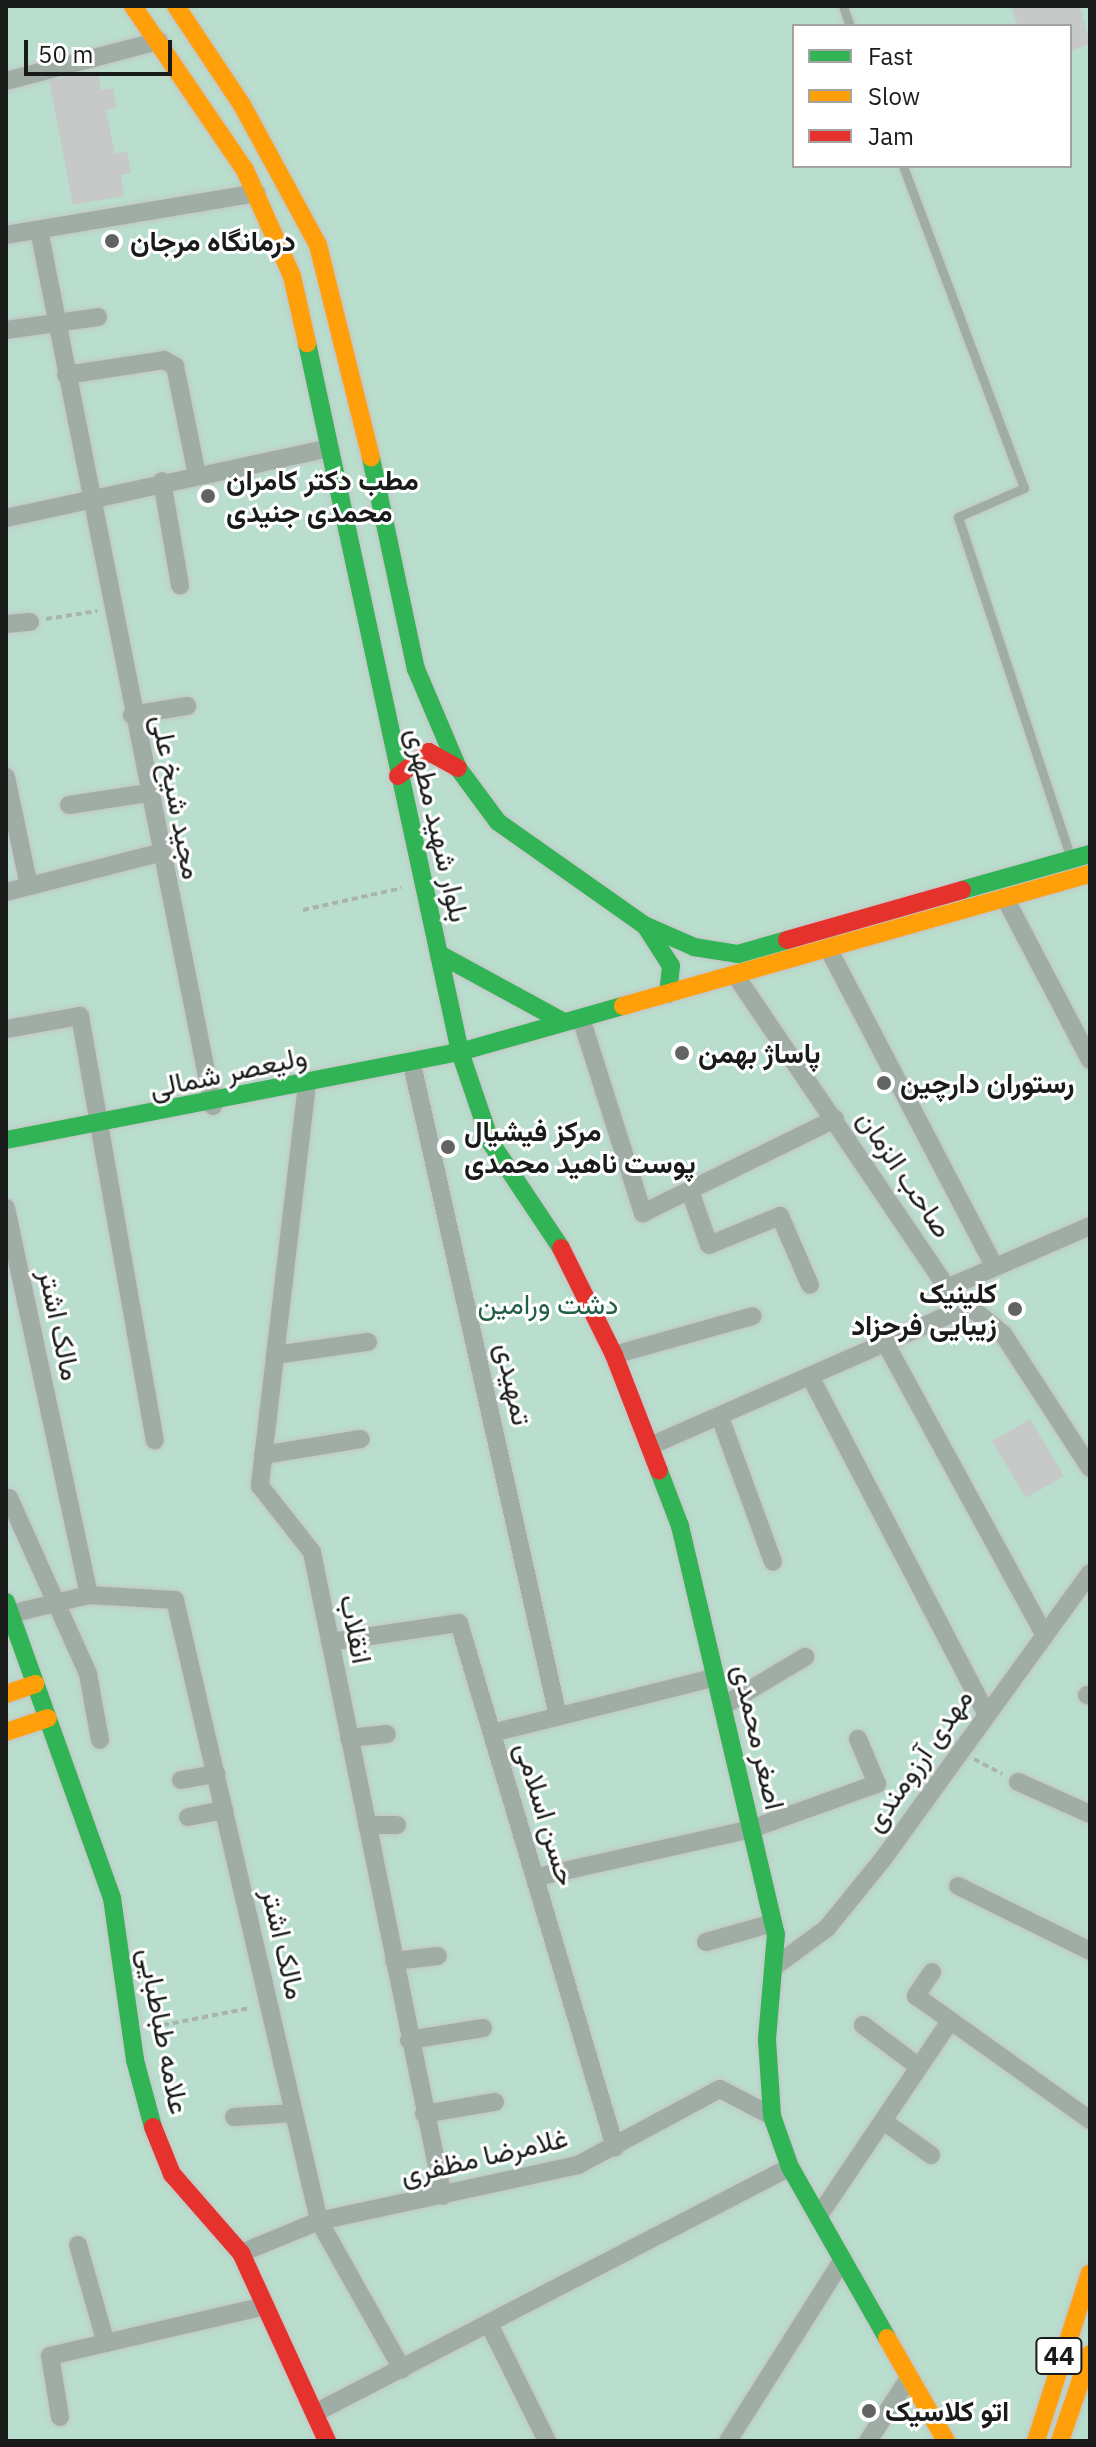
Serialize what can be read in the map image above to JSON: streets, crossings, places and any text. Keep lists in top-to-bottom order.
{
  "streets": {
    "main road": [
      "بلوار شهید مطهری",
      "ولیعصر شمالی",
      "اصغر محمدی",
      "علامه طباطبایی",
      "44"
    ],
    "street": [
      "مجید شیخ علی",
      "صاحب الزمان",
      "مالک اشتر",
      "تمهیدی",
      "انقلاب",
      "مهدی آرزومندی",
      "حسن اسلامی",
      "غلامرضا مظفری"
    ]
  },
  "crossings": [
    ["مجید شیخ علی", "ولیعصر شمالی"],
    ["بلوار شهید مطهری", "ولیعصر شمالی"],
    ["بلوار شهید مطهری", "اصغر محمدی"],
    ["ولیعصر شمالی", "تمهیدی"],
    ["ولیعصر شمالی", "انقلاب"],
    ["ولیعصر شمالی", "اصغر محمدی"],
    ["مالک اشتر", "علامه طباطبایی"],
    ["مالک اشتر", "غلامرضا مظفری"],
    ["انقلاب", "حسن اسلامی"],
    ["انقلاب", "غلامرضا مظفری"],
    ["اصغر محمدی", "مهدی آرزومندی"],
    ["اصغر محمدی", "غلامرضا مظفری"],
    ["حسن اسلامی", "غلامرضا مظفری"],
    ["علامه طباطبایی", "غلامرضا مظفری"]
  ],
  "parks": ["دشت ورامین"],
  "places": [
    "درمانگاه مرجان",
    "مطب دکتر کامران محمدی جنیدی",
    "پاساژ بهمن",
    "رستوران دارچین",
    "مرکز فیشیال پوست ناهید محمدی",
    "کلینیک زیبایی فرحزاد",
    "اتو کلاسیک"
  ],
  "legend": ["Fast", "Slow", "Jam"],
  "scale_bar": "50 m"
}
